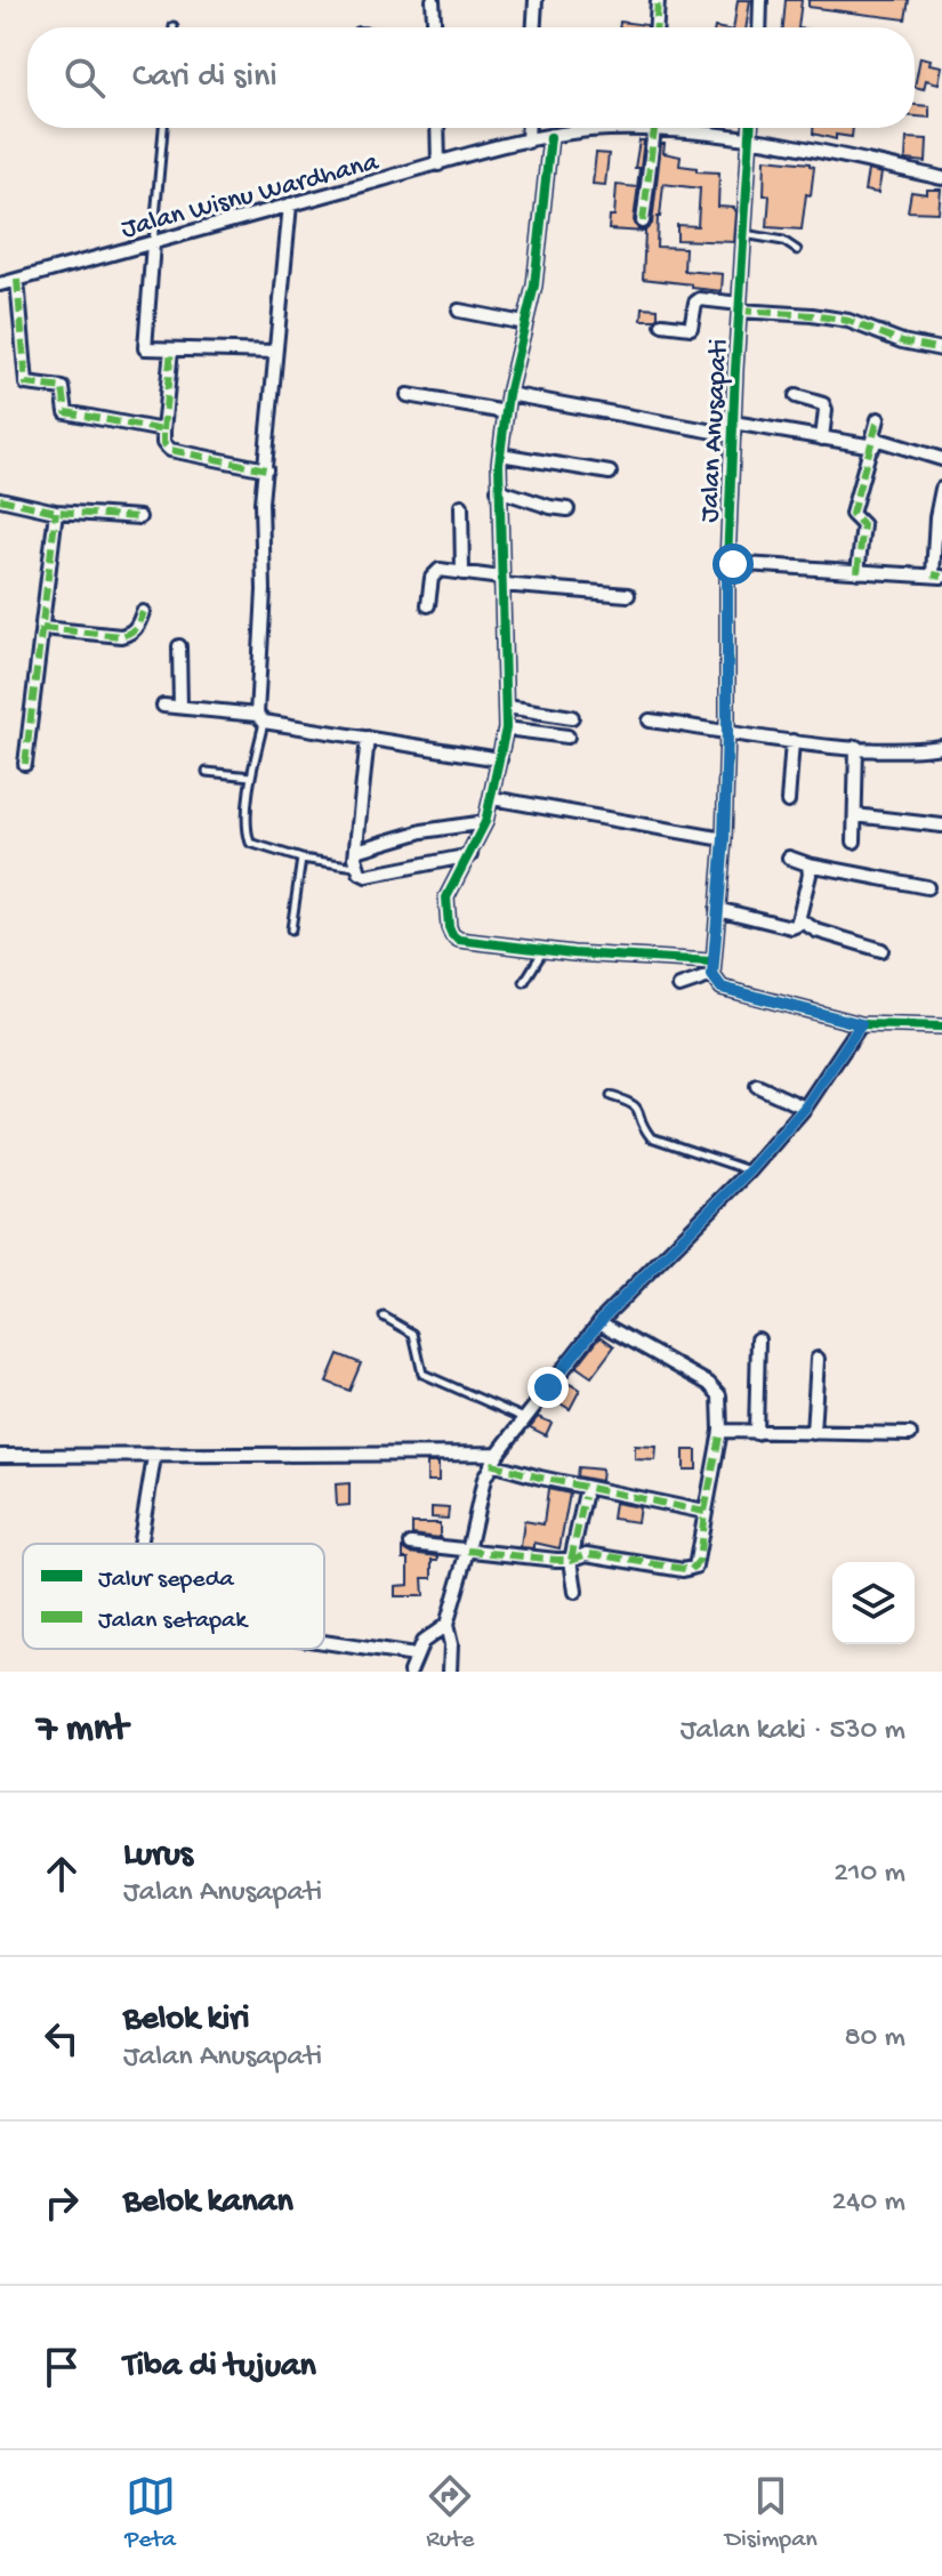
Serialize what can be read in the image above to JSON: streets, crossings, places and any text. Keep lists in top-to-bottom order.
{
  "streets": {
    "street": ["Jalan Wisnu Wardhana", "Jalan Anusapati"]
  },
  "crossings": [
    ["Jalan Wisnu Wardhana", "Jalan Anusapati"]
  ],
  "legend": ["Jalur sepeda", "Jalan setapak"],
  "page": {
    "search": "Cari di sini",
    "heading": ["7 mnt", "Jalan kaki · 530 m"],
    "list": [
      ["Lurus", "Jalan Anusapati", "210 m"],
      ["Belok kiri", "Jalan Anusapati", "80 m"],
      ["Belok kanan", "240 m"],
      "Tiba di tujuan"
    ],
    "nav": ["Peta", "Rute", "Disimpan"]
  }
}
